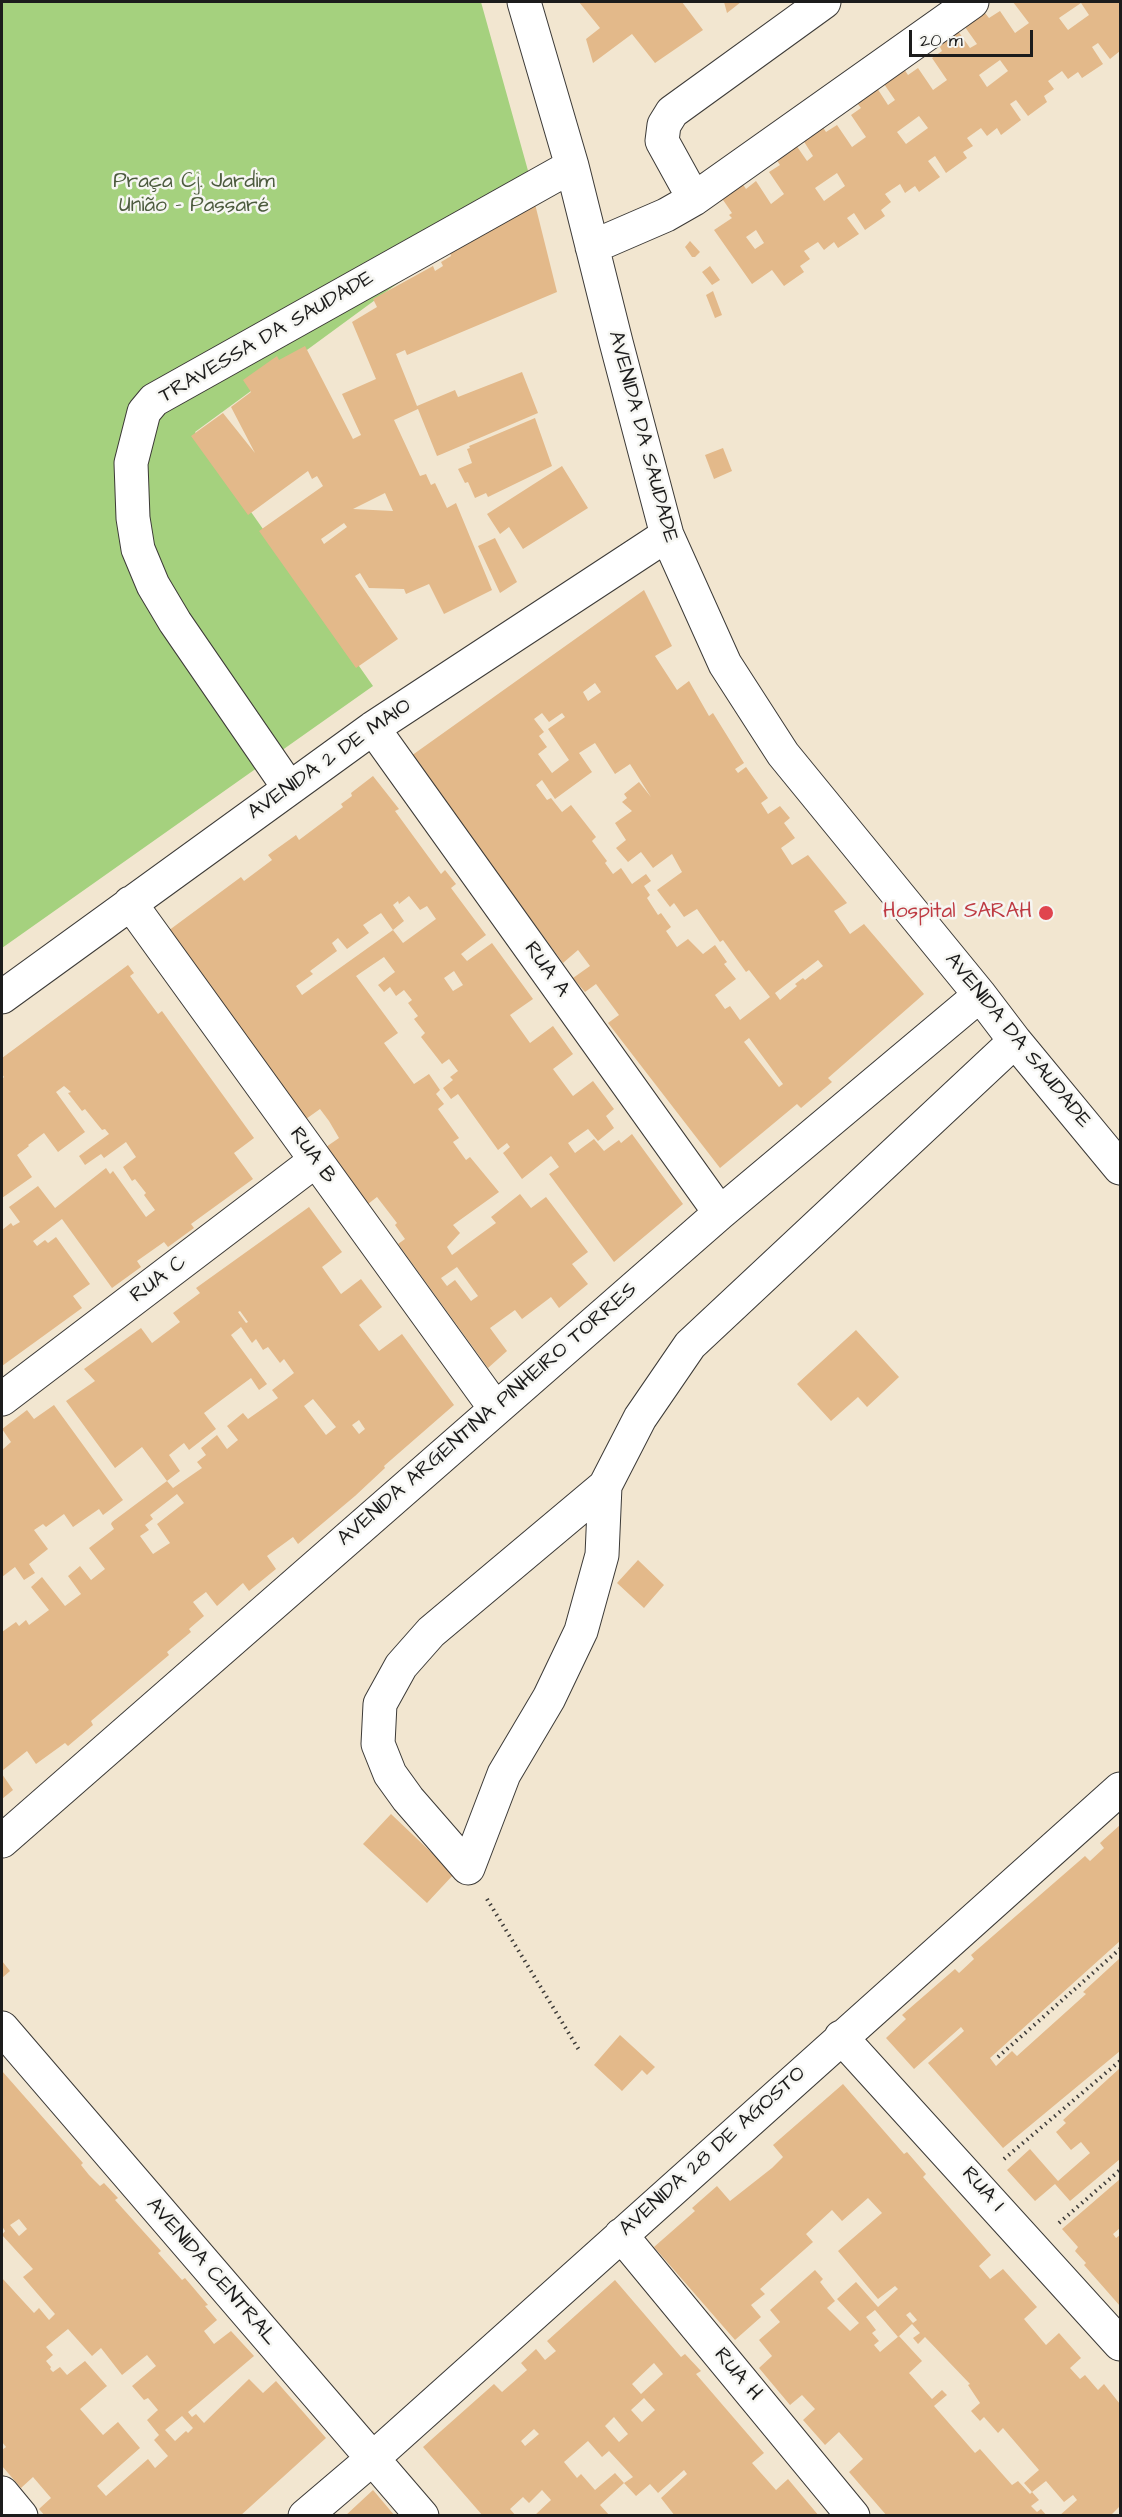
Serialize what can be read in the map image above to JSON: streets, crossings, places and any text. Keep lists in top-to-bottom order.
{
  "streets": {
    "street": [
      "TRAVESSA DA SAUDADE",
      "AVENIDA DA SAUDADE",
      "AVENIDA 2 DE MAIO",
      "RUA A",
      "RUA B",
      "RUA C",
      "AVENIDA ARGENTINA PINHEIRO TORRES",
      "AVENIDA 28 DE AGOSTO",
      "RUA I",
      "AVENIDA CENTRAL",
      "RUA H"
    ]
  },
  "crossings": [
    ["TRAVESSA DA SAUDADE", "AVENIDA DA SAUDADE"],
    ["TRAVESSA DA SAUDADE", "AVENIDA 2 DE MAIO"],
    ["AVENIDA DA SAUDADE", "AVENIDA 2 DE MAIO"],
    ["AVENIDA DA SAUDADE", "AVENIDA ARGENTINA PINHEIRO TORRES"],
    ["AVENIDA 2 DE MAIO", "RUA A"],
    ["AVENIDA 2 DE MAIO", "RUA B"],
    ["RUA A", "AVENIDA ARGENTINA PINHEIRO TORRES"],
    ["RUA B", "RUA C"],
    ["RUA B", "AVENIDA ARGENTINA PINHEIRO TORRES"],
    ["AVENIDA 28 DE AGOSTO", "RUA I"],
    ["AVENIDA 28 DE AGOSTO", "AVENIDA CENTRAL"],
    ["AVENIDA 28 DE AGOSTO", "RUA H"]
  ],
  "parks": ["Praça Cj. Jardim União - Passaré"],
  "places": ["Hospital SARAH"],
  "scale_bar": "20 m"
}
